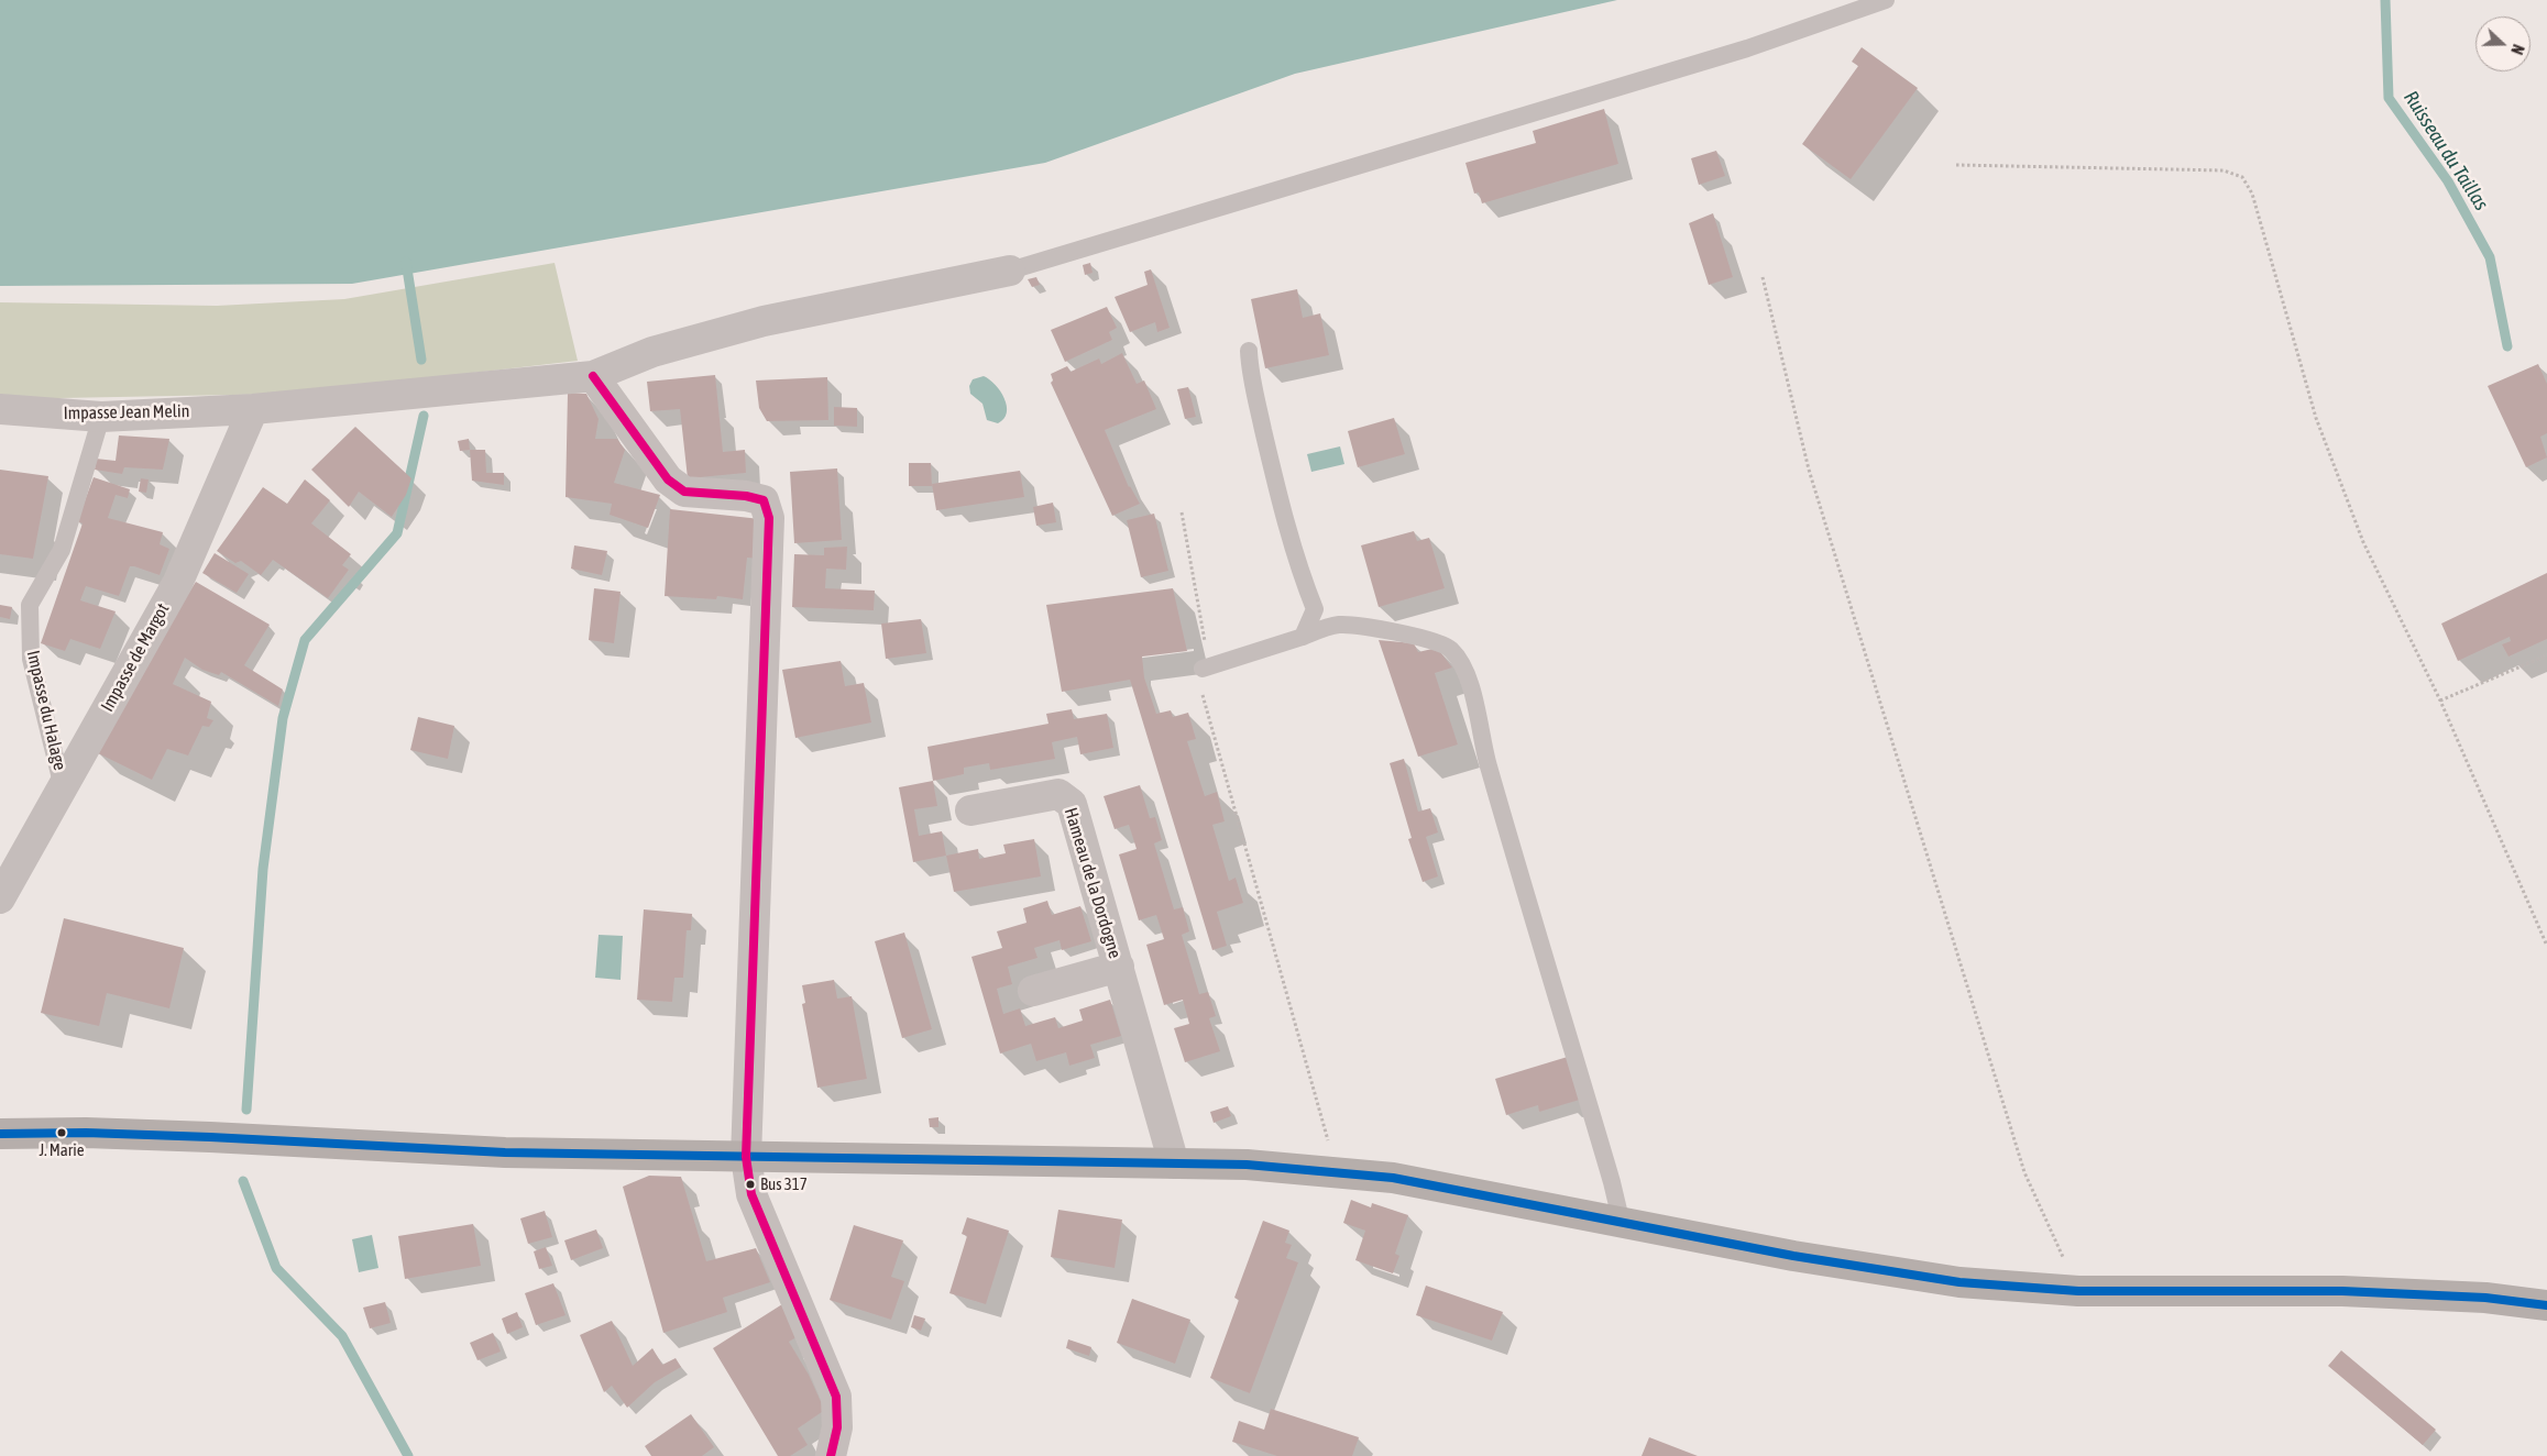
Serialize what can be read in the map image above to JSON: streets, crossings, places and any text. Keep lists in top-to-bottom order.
{
  "streets": {
    "street": ["Impasse Jean Melin", "Impasse de Margot", "Hameau de la Dordogne"],
    "lane": ["Impasse du Halage"]
  },
  "crossings": [
    ["Impasse Jean Melin", "Impasse de Margot"],
    ["Impasse Jean Melin", "Impasse du Halage"],
    ["Impasse de Margot", "Impasse du Halage"]
  ],
  "water": ["Ruisseau du Taillas"],
  "places": ["J. Marie", "Bus 317"],
  "north": "right"
}
